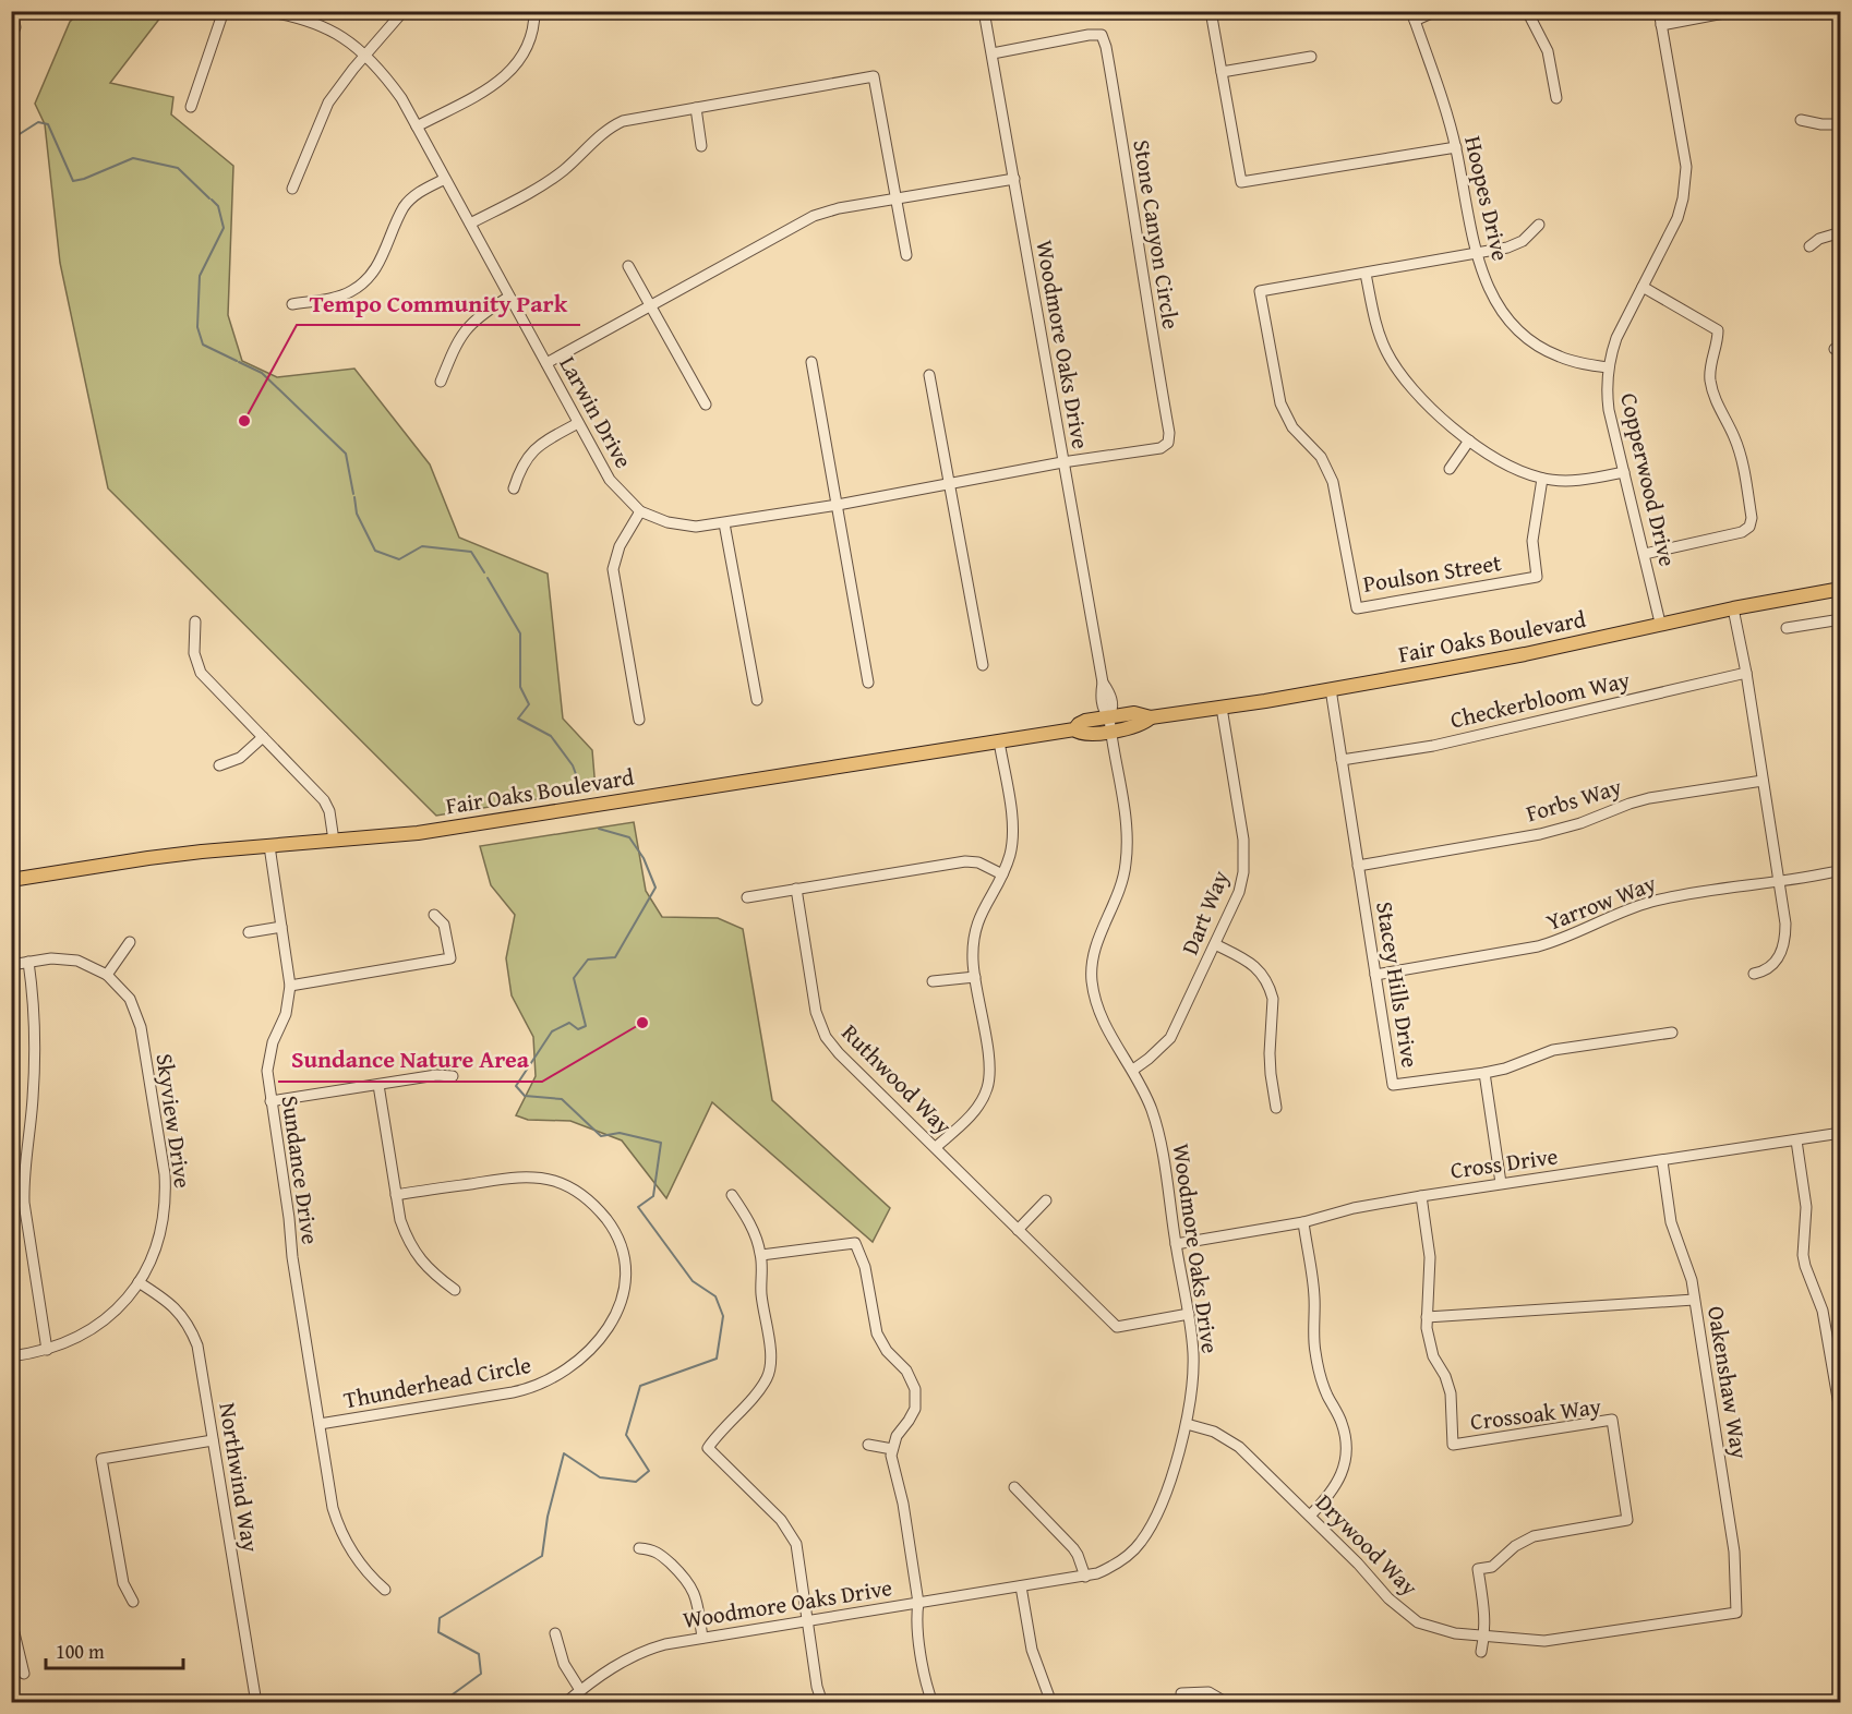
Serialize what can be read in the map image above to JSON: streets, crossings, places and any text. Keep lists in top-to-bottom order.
{
  "streets": {
    "main road": ["Fair Oaks Boulevard"],
    "street": [
      "Hoopes Drive",
      "Stone Canyon Circle",
      "Woodmore Oaks Drive",
      "Larwin Drive",
      "Copperwood Drive",
      "Poulson Street",
      "Checkerbloom Way",
      "Forbs Way",
      "Yarrow Way",
      "Dart Way",
      "Stacey Hills Drive",
      "Ruthwood Way",
      "Skyview Drive",
      "Cross Drive",
      "Sundance Drive",
      "Thunderhead Circle",
      "Oakenshaw Way",
      "Crossoak Way",
      "Northwind Way",
      "Drywood Way"
    ]
  },
  "crossings": [
    ["Hoopes Drive", "Copperwood Drive"],
    ["Hoopes Drive", "Poulson Street"],
    ["Stone Canyon Circle", "Woodmore Oaks Drive"],
    ["Stone Canyon Circle", "Larwin Drive"],
    ["Woodmore Oaks Drive", "Larwin Drive"],
    ["Woodmore Oaks Drive", "Fair Oaks Boulevard"],
    ["Woodmore Oaks Drive", "Dart Way"],
    ["Woodmore Oaks Drive", "Ruthwood Way"],
    ["Woodmore Oaks Drive", "Cross Drive"],
    ["Woodmore Oaks Drive", "Drywood Way"],
    ["Copperwood Drive", "Fair Oaks Boulevard"],
    ["Fair Oaks Boulevard", "Dart Way"],
    ["Fair Oaks Boulevard", "Stacey Hills Drive"],
    ["Fair Oaks Boulevard", "Sundance Drive"],
    ["Checkerbloom Way", "Stacey Hills Drive"],
    ["Forbs Way", "Stacey Hills Drive"],
    ["Yarrow Way", "Stacey Hills Drive"],
    ["Skyview Drive", "Northwind Way"],
    ["Cross Drive", "Oakenshaw Way"],
    ["Cross Drive", "Crossoak Way"],
    ["Sundance Drive", "Thunderhead Circle"],
    ["Oakenshaw Way", "Drywood Way"],
    ["Crossoak Way", "Drywood Way"]
  ],
  "places": ["Tempo Community Park", "Sundance Nature Area"],
  "scale_bar": "100 m"
}
